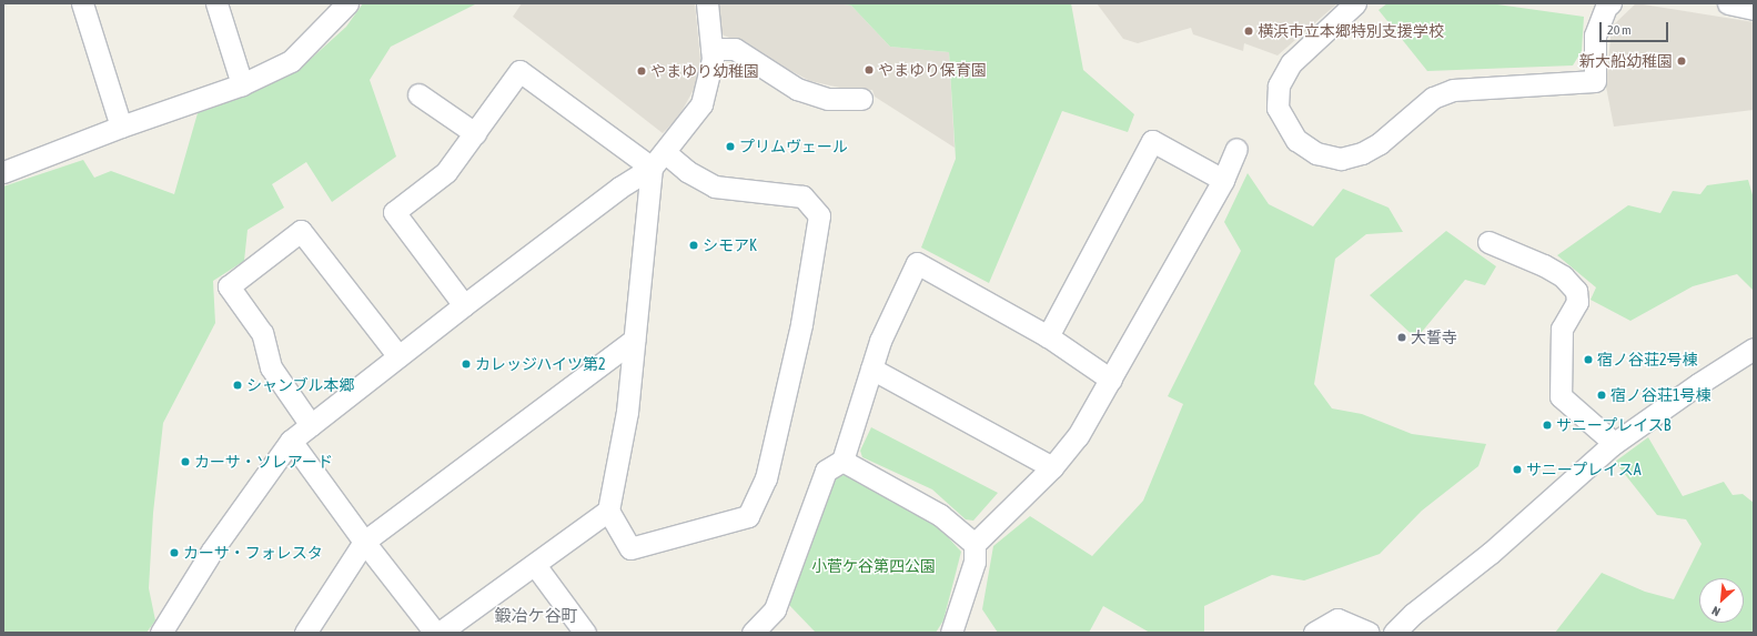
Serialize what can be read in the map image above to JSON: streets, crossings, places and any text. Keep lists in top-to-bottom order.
{
  "districts": ["鍛冶ケ谷町"],
  "parks": ["小菅ケ谷第四公園"],
  "places": [
    "横浜市立本郷特別支援学校",
    "新大船幼稚園",
    "やまゆり保育園",
    "やまゆり幼稚園",
    "プリムヴェール",
    "シモアK",
    "大誓寺",
    "宿ノ谷荘2号棟",
    "カレッジハイツ第2",
    "シャンブル本郷",
    "宿ノ谷荘1号棟",
    "サニープレイスB",
    "カーサ・ソレアード",
    "サニープレイスA",
    "カーサ・フォレスタ"
  ],
  "scale_bar": "20 m",
  "north": "bottom left"
}
